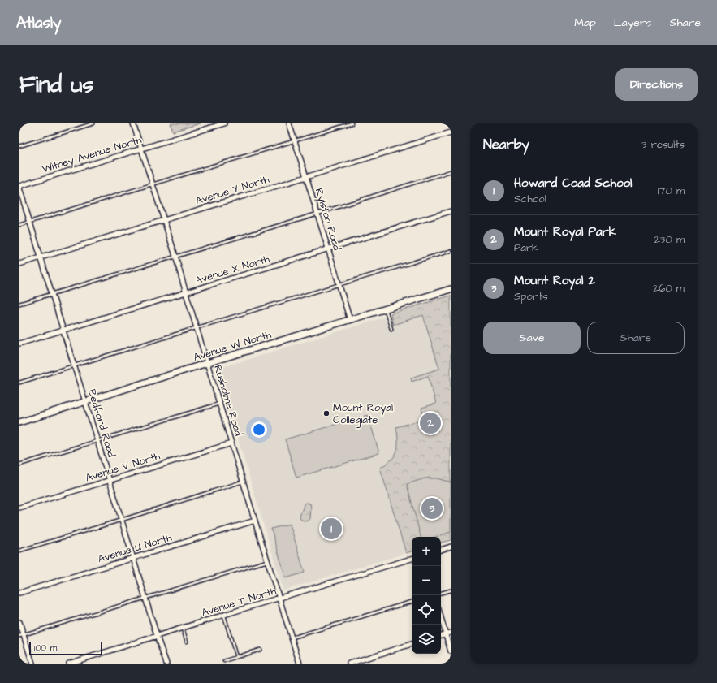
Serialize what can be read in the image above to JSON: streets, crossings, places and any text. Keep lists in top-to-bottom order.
{
  "streets": {
    "street": [
      "Witney Avenue North",
      "Avenue Y North",
      "Rylston Road",
      "Avenue X North",
      "Avenue W North",
      "Rusholme Road",
      "Bedford Road",
      "Avenue V North",
      "Avenue U North",
      "Avenue T North"
    ]
  },
  "crossings": [
    ["Witney Avenue North", "Rusholme Road"],
    ["Avenue Y North", "Rylston Road"],
    ["Avenue Y North", "Rusholme Road"],
    ["Avenue Y North", "Bedford Road"],
    ["Rylston Road", "Avenue X North"],
    ["Rylston Road", "Avenue W North"],
    ["Avenue X North", "Rusholme Road"],
    ["Avenue X North", "Bedford Road"],
    ["Avenue W North", "Rusholme Road"],
    ["Avenue W North", "Bedford Road"],
    ["Rusholme Road", "Avenue V North"],
    ["Rusholme Road", "Avenue U North"],
    ["Rusholme Road", "Avenue T North"],
    ["Bedford Road", "Avenue V North"],
    ["Bedford Road", "Avenue U North"],
    ["Bedford Road", "Avenue T North"]
  ],
  "places": ["Mount Royal Collegiate"],
  "scale_bar": "100 m",
  "page": {
    "header": "Atlasly",
    "nav": ["Map", "Layers", "Share"],
    "buttons": [
      "Directions",
      ["Save", "Share"]
    ],
    "title": "Find us",
    "heading": ["Nearby", "3 results"],
    "list": [
      {
        "mark": "1",
        "name": "Howard Coad School",
        "note": "School",
        "value": "170 m"
      },
      {
        "mark": "2",
        "name": "Mount Royal Park",
        "note": "Park",
        "value": "230 m"
      },
      {
        "mark": "3",
        "name": "Mount Royal 2",
        "note": "Sports",
        "value": "260 m"
      }
    ],
    "pins": ["2", "3", "1"],
    "map_buttons": ["+", "−"],
    "scale": "100 m"
  }
}
